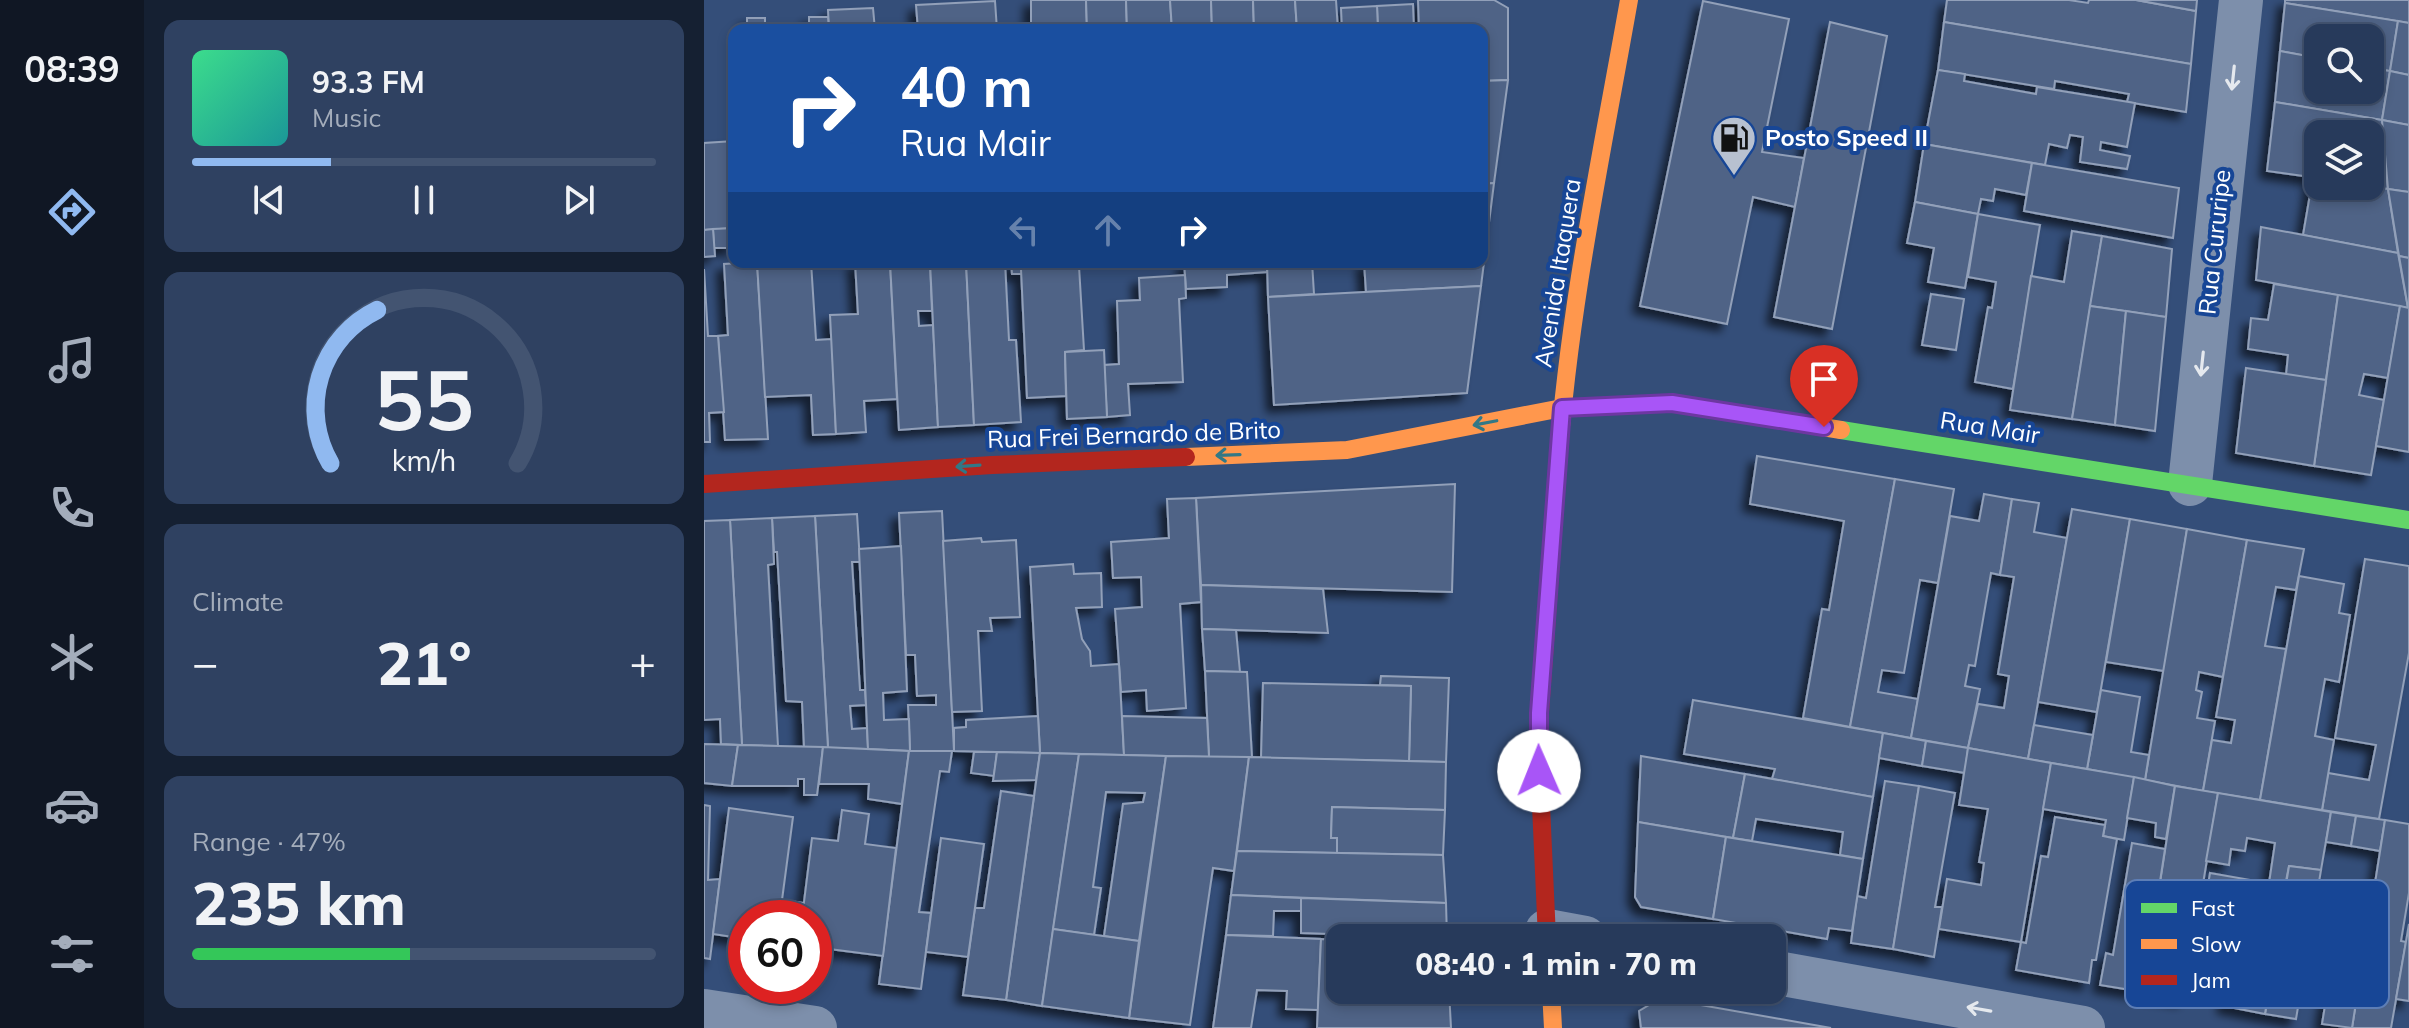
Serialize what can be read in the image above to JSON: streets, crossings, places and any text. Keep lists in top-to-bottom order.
{
  "streets": {
    "street": [
      "Rua Cururipe",
      "Avenida Itaquera",
      "Rua Mair",
      "Rua Frei Bernardo de Brito"
    ]
  },
  "crossings": [
    ["Rua Cururipe", "Rua Mair"],
    ["Avenida Itaquera", "Rua Mair"],
    ["Avenida Itaquera", "Rua Frei Bernardo de Brito"],
    ["Rua Mair", "Rua Frei Bernardo de Brito"]
  ],
  "one_way": ["Rua Cururipe", "Rua Frei Bernardo de Brito"],
  "places": {
    "fuel station": ["Posto Speed II"]
  },
  "legend": ["Fast", "Slow", "Jam"],
  "page": {
    "tabs": "08:39",
    "turn": ["40 m", "Rua Mair"],
    "song": ["93.3 FM", "Music"],
    "tile": [
      "Climate",
      ["Range · 47%", "235 km"]
    ],
    "heat": ["−", "21°", "+"],
    "limit": "60",
    "trip": "08:40 · 1 min · 70 m",
    "gauge": ["55", "km/h"]
  }
}
